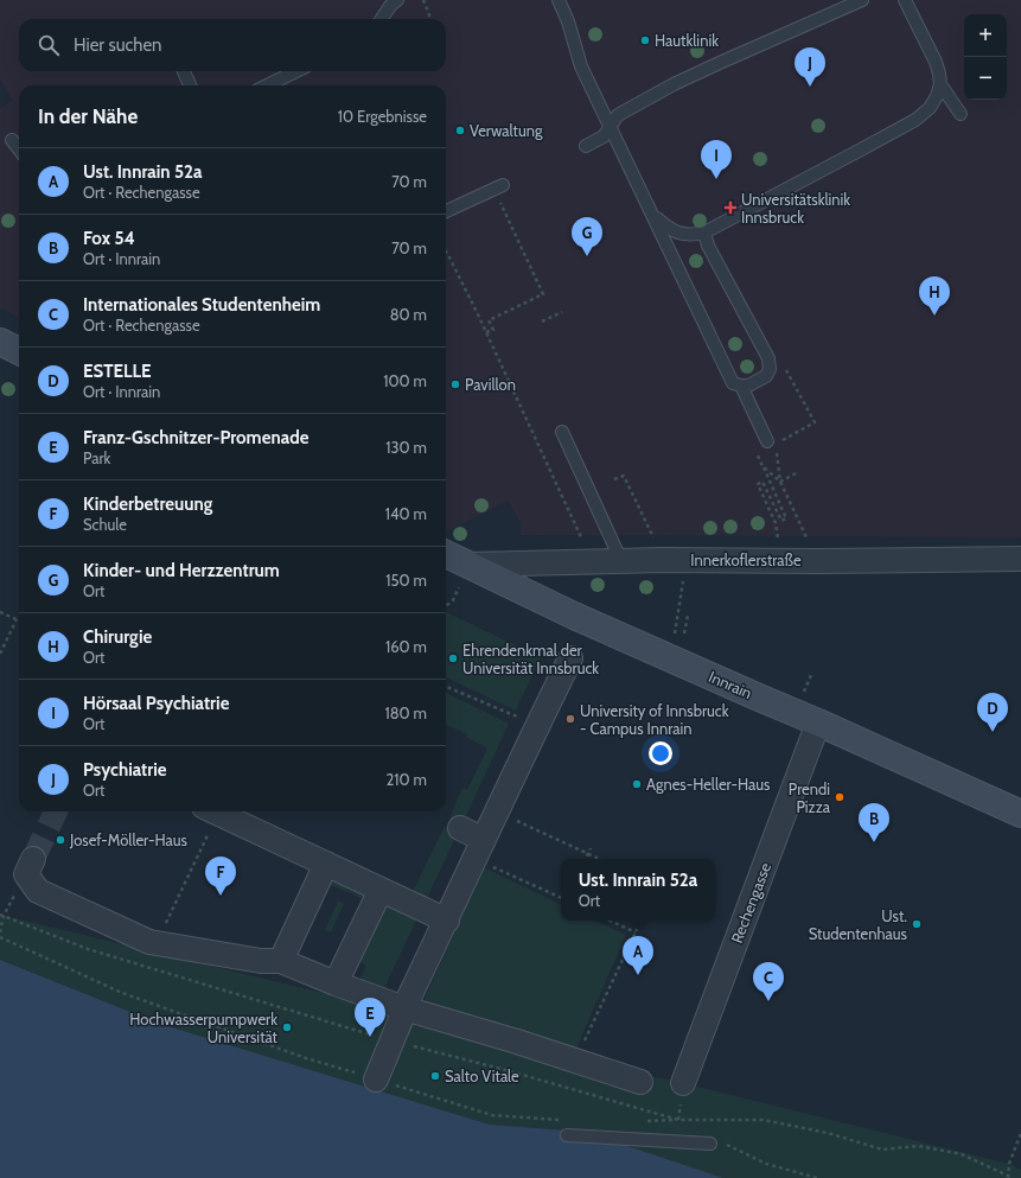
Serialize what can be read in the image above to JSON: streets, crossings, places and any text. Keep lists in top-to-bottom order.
{
  "streets": {
    "main road": ["Innrain"],
    "street": ["Innerkoflerstraße", "Rechengasse"]
  },
  "crossings": [
    ["Innerkoflerstraße", "Innrain"],
    ["Innrain", "Rechengasse"]
  ],
  "places": {
    "other": [
      "Hautklinik",
      "Verwaltung",
      "Pavillon",
      "Ehrendenkmal der Universität Innsbruck",
      "University of Innsbruck - Campus Innrain",
      "Agnes-Heller-Haus",
      "Prendi Pizza",
      "Josef-Möller-Haus",
      "Ust. Studentenhaus",
      "Hochwasserpumpwerk Universität",
      "Salto Vitale"
    ],
    "health": ["Universitätsklinik Innsbruck"]
  },
  "page": {
    "map_buttons": ["+", "−"],
    "search": "Hier suchen",
    "pins": [
      "J",
      "I",
      "G",
      "H",
      "D",
      "B",
      "F",
      "A",
      "C",
      "E"
    ],
    "heading": ["In der Nähe", "10 Ergebnisse"],
    "list": [
      {
        "mark": "A",
        "name": "Ust. Innrain 52a",
        "note": "Ort · Rechengasse",
        "value": "70 m"
      },
      {
        "mark": "B",
        "name": "Fox 54",
        "note": "Ort · Innrain",
        "value": "70 m"
      },
      {
        "mark": "C",
        "name": "Internationales Studentenheim",
        "note": "Ort · Rechengasse",
        "value": "80 m"
      },
      {
        "mark": "D",
        "name": "ESTELLE",
        "note": "Ort · Innrain",
        "value": "100 m"
      },
      {
        "mark": "E",
        "name": "Franz-Gschnitzer-Promenade",
        "note": "Park",
        "value": "130 m"
      },
      {
        "mark": "F",
        "name": "Kinderbetreuung",
        "note": "Schule",
        "value": "140 m"
      },
      {
        "mark": "G",
        "name": "Kinder- und Herzzentrum",
        "note": "Ort",
        "value": "150 m"
      },
      {
        "mark": "H",
        "name": "Chirurgie",
        "note": "Ort",
        "value": "160 m"
      },
      {
        "mark": "I",
        "name": "Hörsaal Psychiatrie",
        "note": "Ort",
        "value": "180 m"
      },
      {
        "mark": "J",
        "name": "Psychiatrie",
        "note": "Ort",
        "value": "210 m"
      }
    ],
    "popup": ["Ust. Innrain 52a", "Ort"]
  }
}
